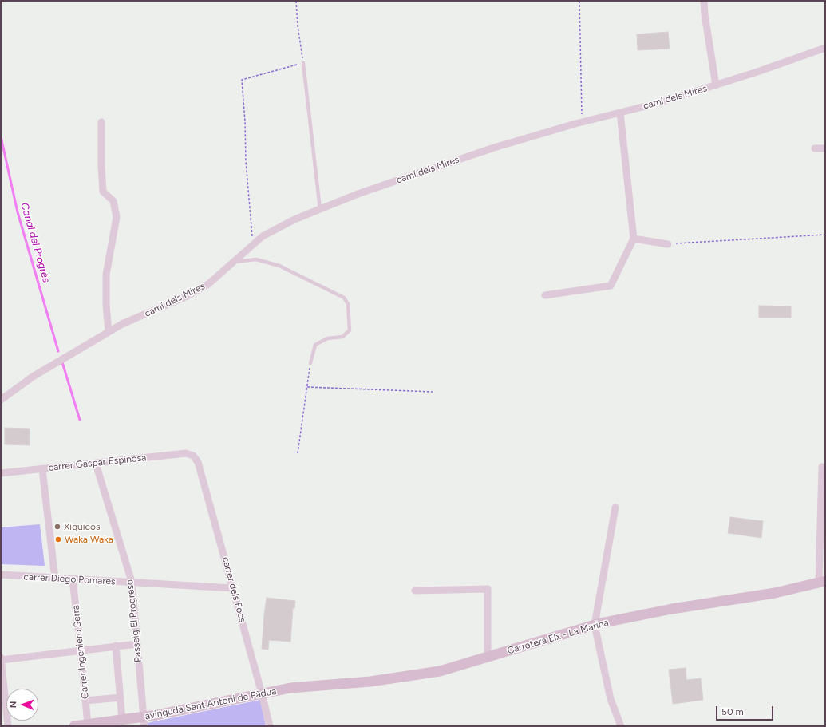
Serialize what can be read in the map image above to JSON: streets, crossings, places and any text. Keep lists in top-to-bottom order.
{
  "streets": {
    "main road": ["Carretera Elx - La Marina", "avinguda Sant Antoni de Pàdua"],
    "street": [
      "camí dels Mires",
      "carrer Gaspar Espinosa",
      "carrer Diego Pomares",
      "carrer dels Focs",
      "Passeig El Progreso",
      "Carrer Ingeniero Serra"
    ]
  },
  "crossings": [
    ["carrer Gaspar Espinosa", "carrer dels Focs"],
    ["carrer Gaspar Espinosa", "Passeig El Progreso"],
    ["carrer Diego Pomares", "carrer dels Focs"],
    ["carrer Diego Pomares", "Passeig El Progreso"],
    ["carrer Diego Pomares", "Carrer Ingeniero Serra"],
    ["carrer dels Focs", "avinguda Sant Antoni de Pàdua"],
    ["Passeig El Progreso", "avinguda Sant Antoni de Pàdua"],
    ["Carretera Elx - La Marina", "avinguda Sant Antoni de Pàdua"],
    ["Carrer Ingeniero Serra", "avinguda Sant Antoni de Pàdua"]
  ],
  "water": ["Canal del Progrés"],
  "places": ["Xiquicos", "Waka Waka"],
  "scale_bar": "50 m",
  "north": "left"
}
